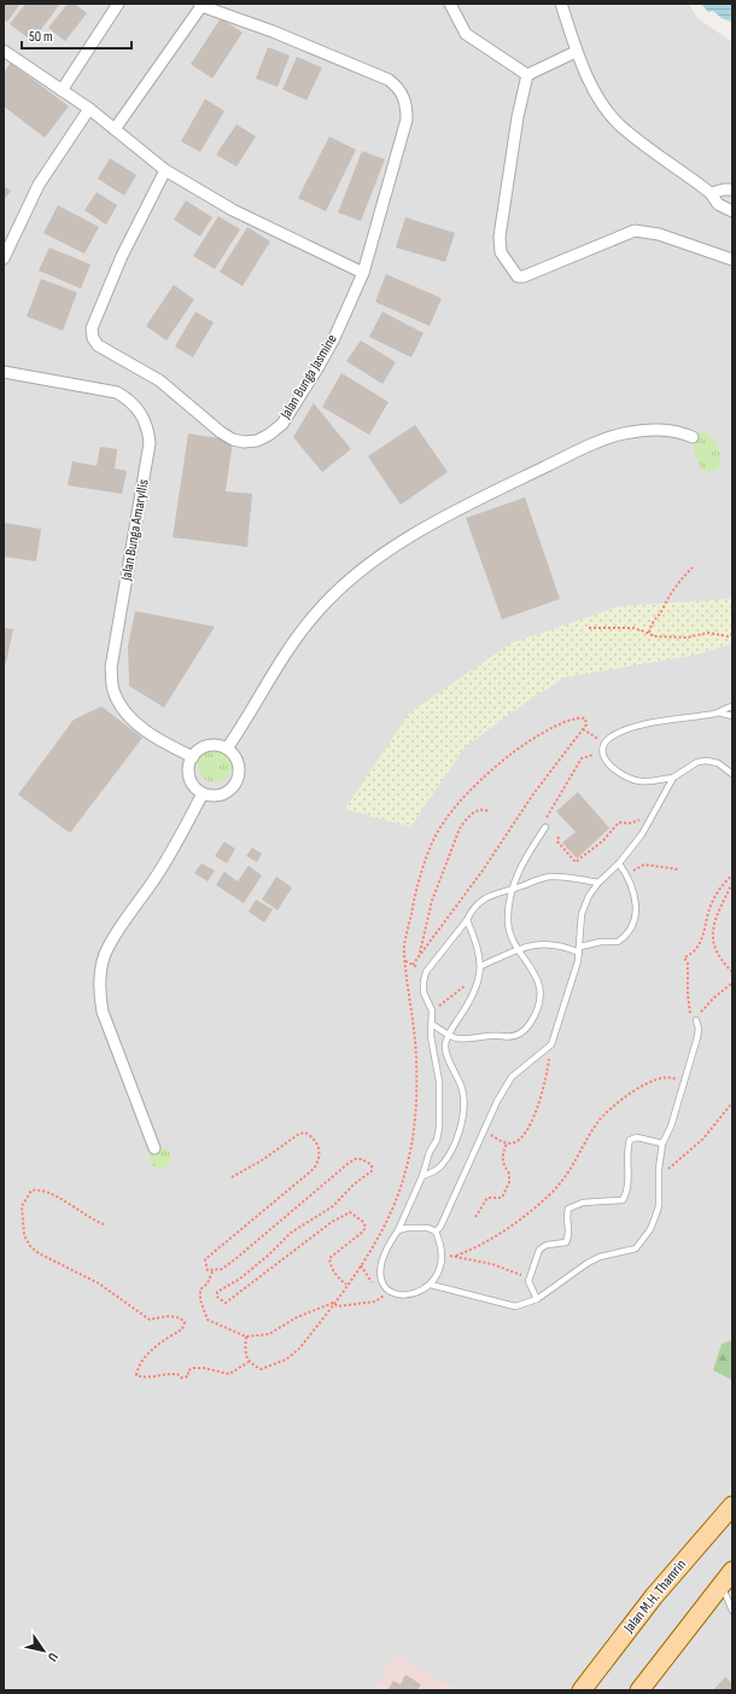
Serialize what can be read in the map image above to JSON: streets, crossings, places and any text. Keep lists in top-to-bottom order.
{
  "streets": {
    "main road": ["Jalan M.H. Thamrin"],
    "street": ["Jalan Bunga Jasmine", "Jalan Bunga Amaryllis"]
  },
  "scale_bar": "50 m",
  "north": "bottom right"
}
